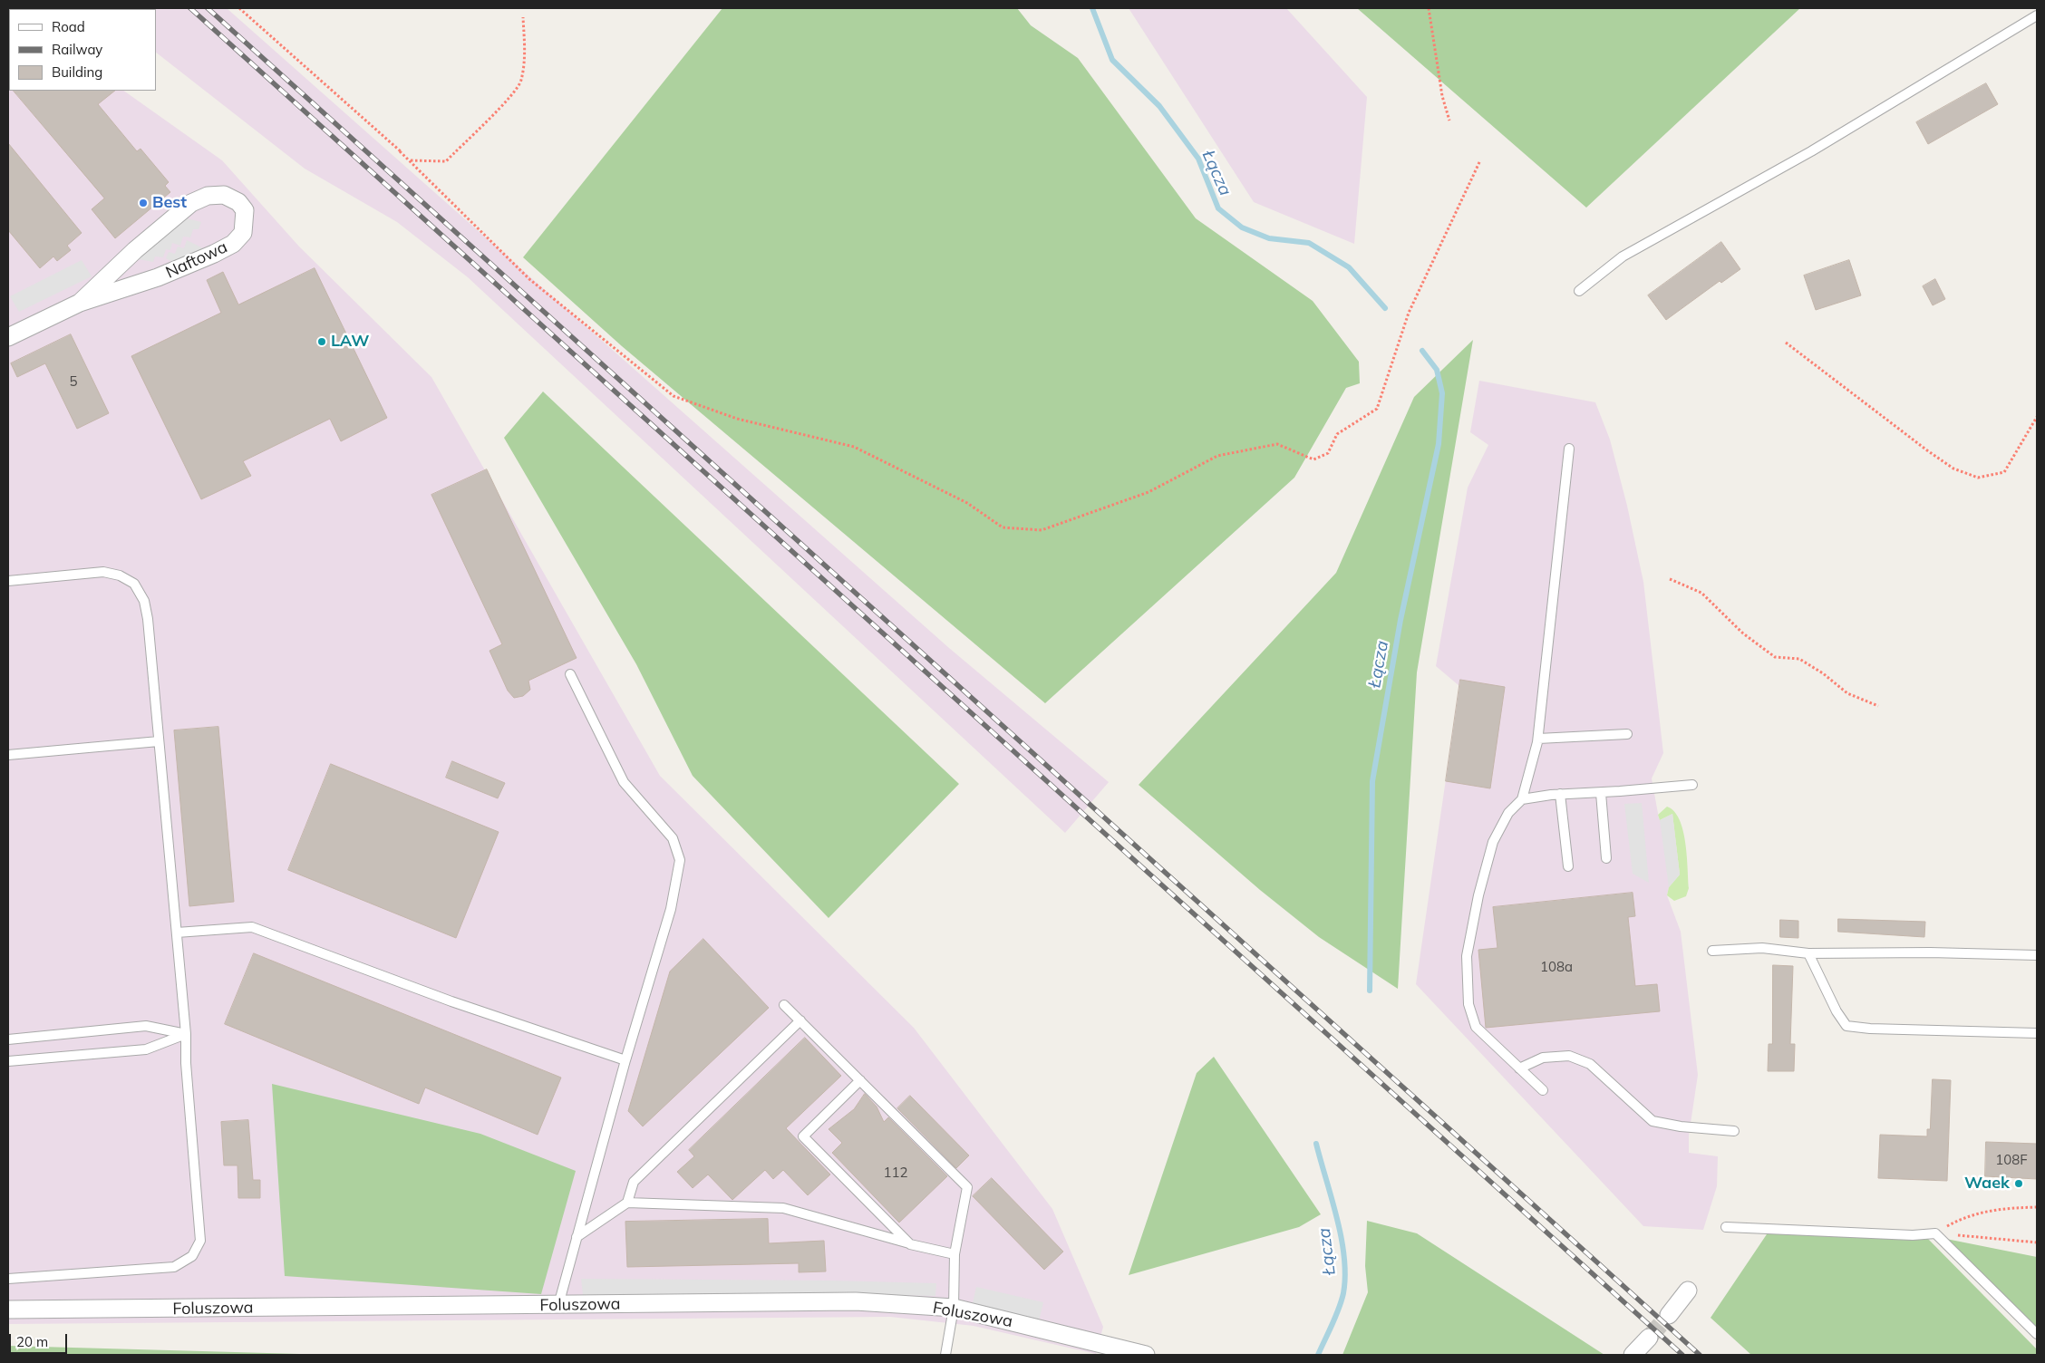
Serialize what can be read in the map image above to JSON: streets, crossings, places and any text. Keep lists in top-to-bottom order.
{
  "streets": {
    "street": ["Naftowa", "Foluszowa"]
  },
  "water": ["Łącza"],
  "places": ["Best", "LAW", "Waek"],
  "house_numbers": [
    "5",
    "108a",
    "108F",
    "112"
  ],
  "legend": ["Road", "Railway", "Building"],
  "scale_bar": "20 m"
}
